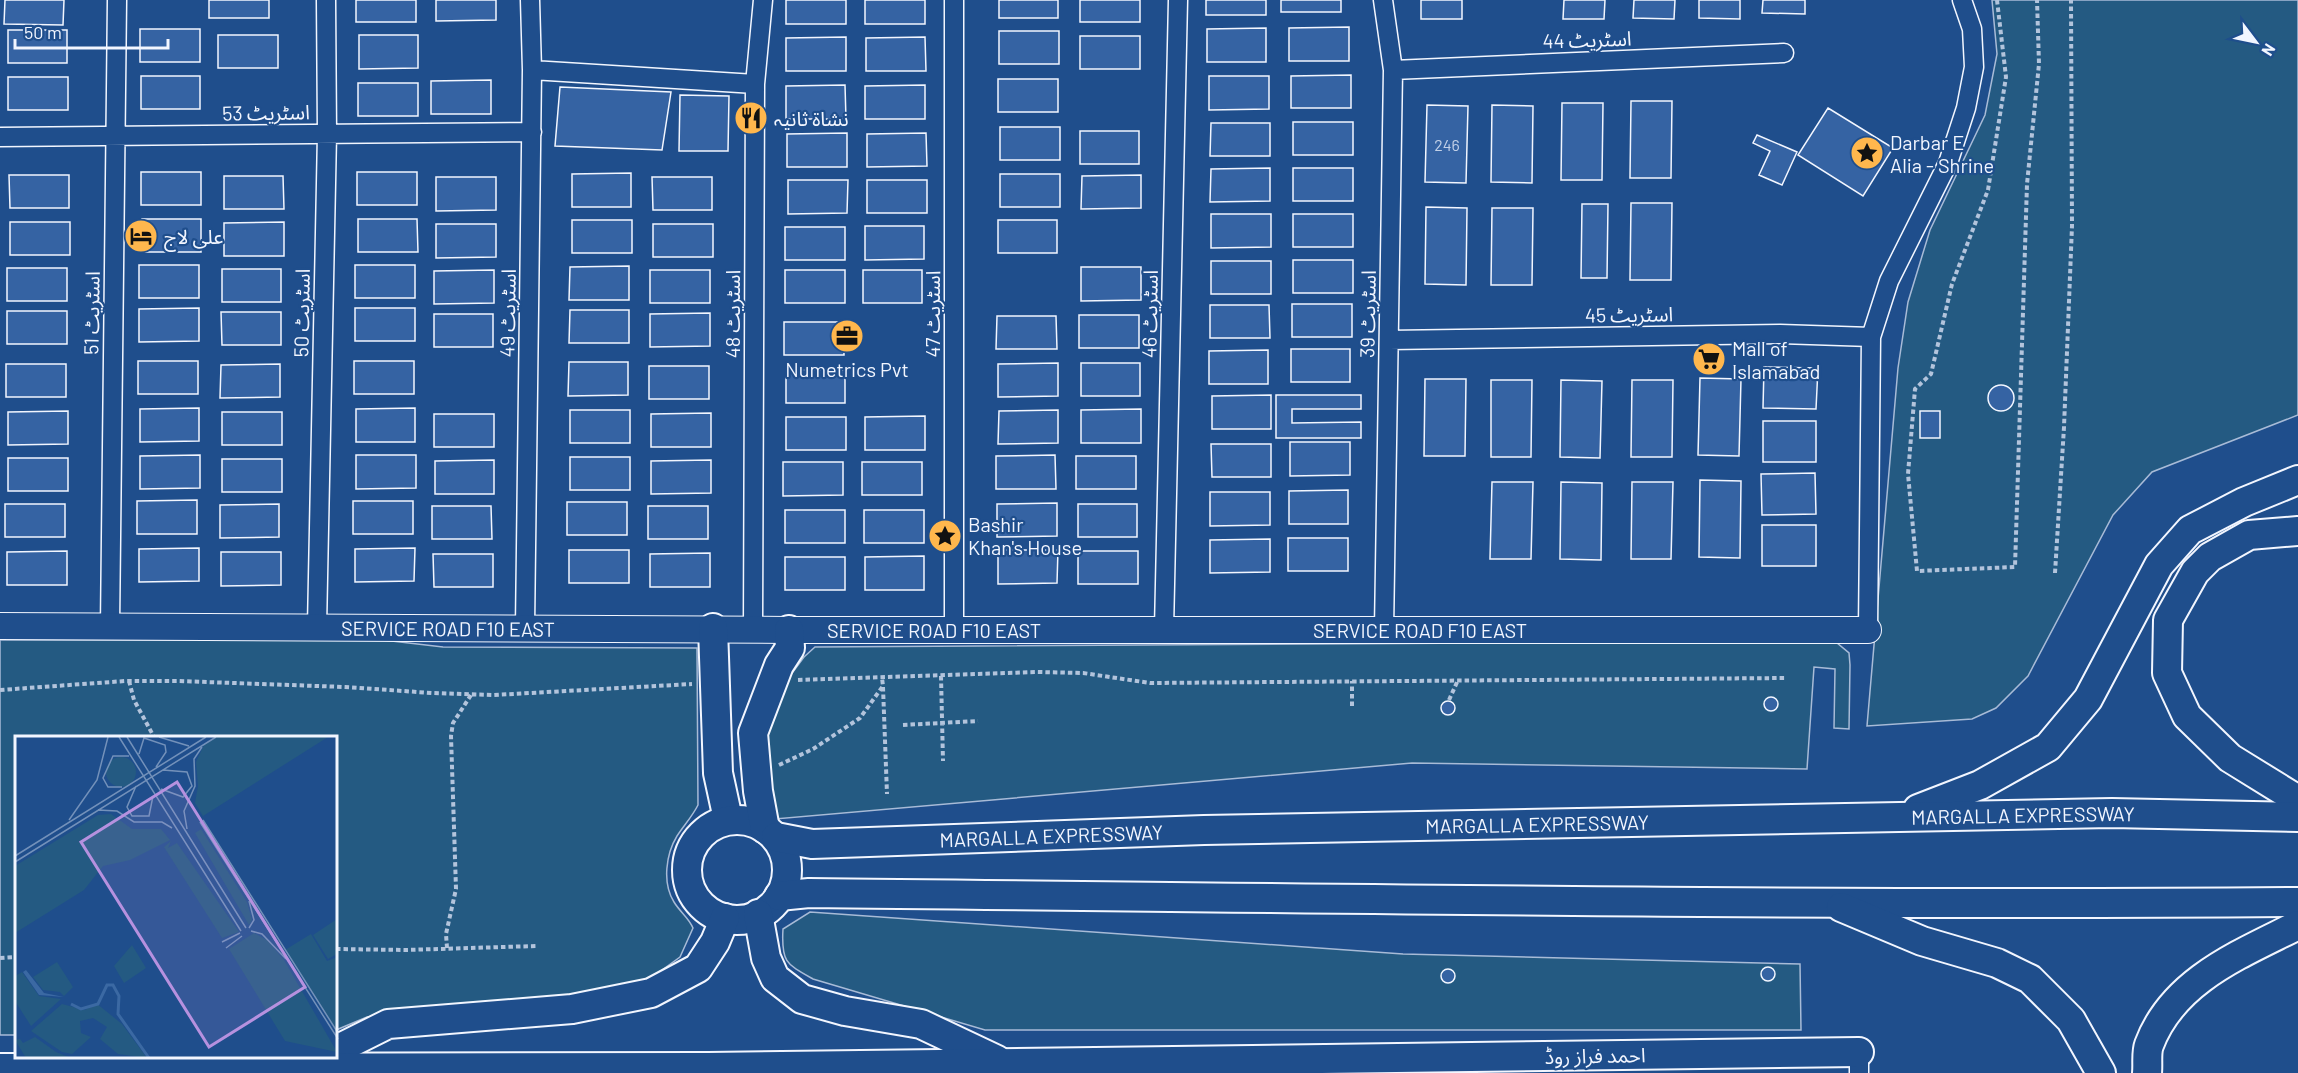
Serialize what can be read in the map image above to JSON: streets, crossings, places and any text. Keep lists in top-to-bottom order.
{
  "streets": {
    "main road": ["MARGALLA EXPRESSWAY", "احمد فراز روڈ"],
    "street": [
      "اسٹریٹ 44",
      "اسٹریٹ 53",
      "اسٹریٹ 51",
      "اسٹریٹ 50",
      "اسٹریٹ 49",
      "اسٹریٹ 48",
      "اسٹریٹ 47",
      "اسٹریٹ 46",
      "اسٹریٹ 39",
      "اسٹریٹ 45",
      "SERVICE ROAD F10 EAST"
    ]
  },
  "crossings": [
    ["اسٹریٹ 44", "اسٹریٹ 39"],
    ["اسٹریٹ 53", "اسٹریٹ 51"],
    ["اسٹریٹ 53", "اسٹریٹ 50"],
    ["اسٹریٹ 53", "اسٹریٹ 49"],
    ["اسٹریٹ 51", "SERVICE ROAD F10 EAST"],
    ["اسٹریٹ 50", "SERVICE ROAD F10 EAST"],
    ["اسٹریٹ 49", "SERVICE ROAD F10 EAST"],
    ["اسٹریٹ 48", "SERVICE ROAD F10 EAST"],
    ["اسٹریٹ 47", "SERVICE ROAD F10 EAST"],
    ["اسٹریٹ 46", "SERVICE ROAD F10 EAST"],
    ["اسٹریٹ 39", "اسٹریٹ 45"],
    ["اسٹریٹ 39", "SERVICE ROAD F10 EAST"]
  ],
  "places": {
    "restaurant": ["نشاۃ ثانیہ"],
    "place": ["Darbar E Alia - Shrine", "Bashir Khan's House"],
    "hotel": ["علی لاج"],
    "office": ["Numetrics Pvt"],
    "supermarket": ["Mall of Islamabad"]
  },
  "house_numbers": ["246"],
  "scale_bar": "50 m",
  "north": "bottom right"
}
